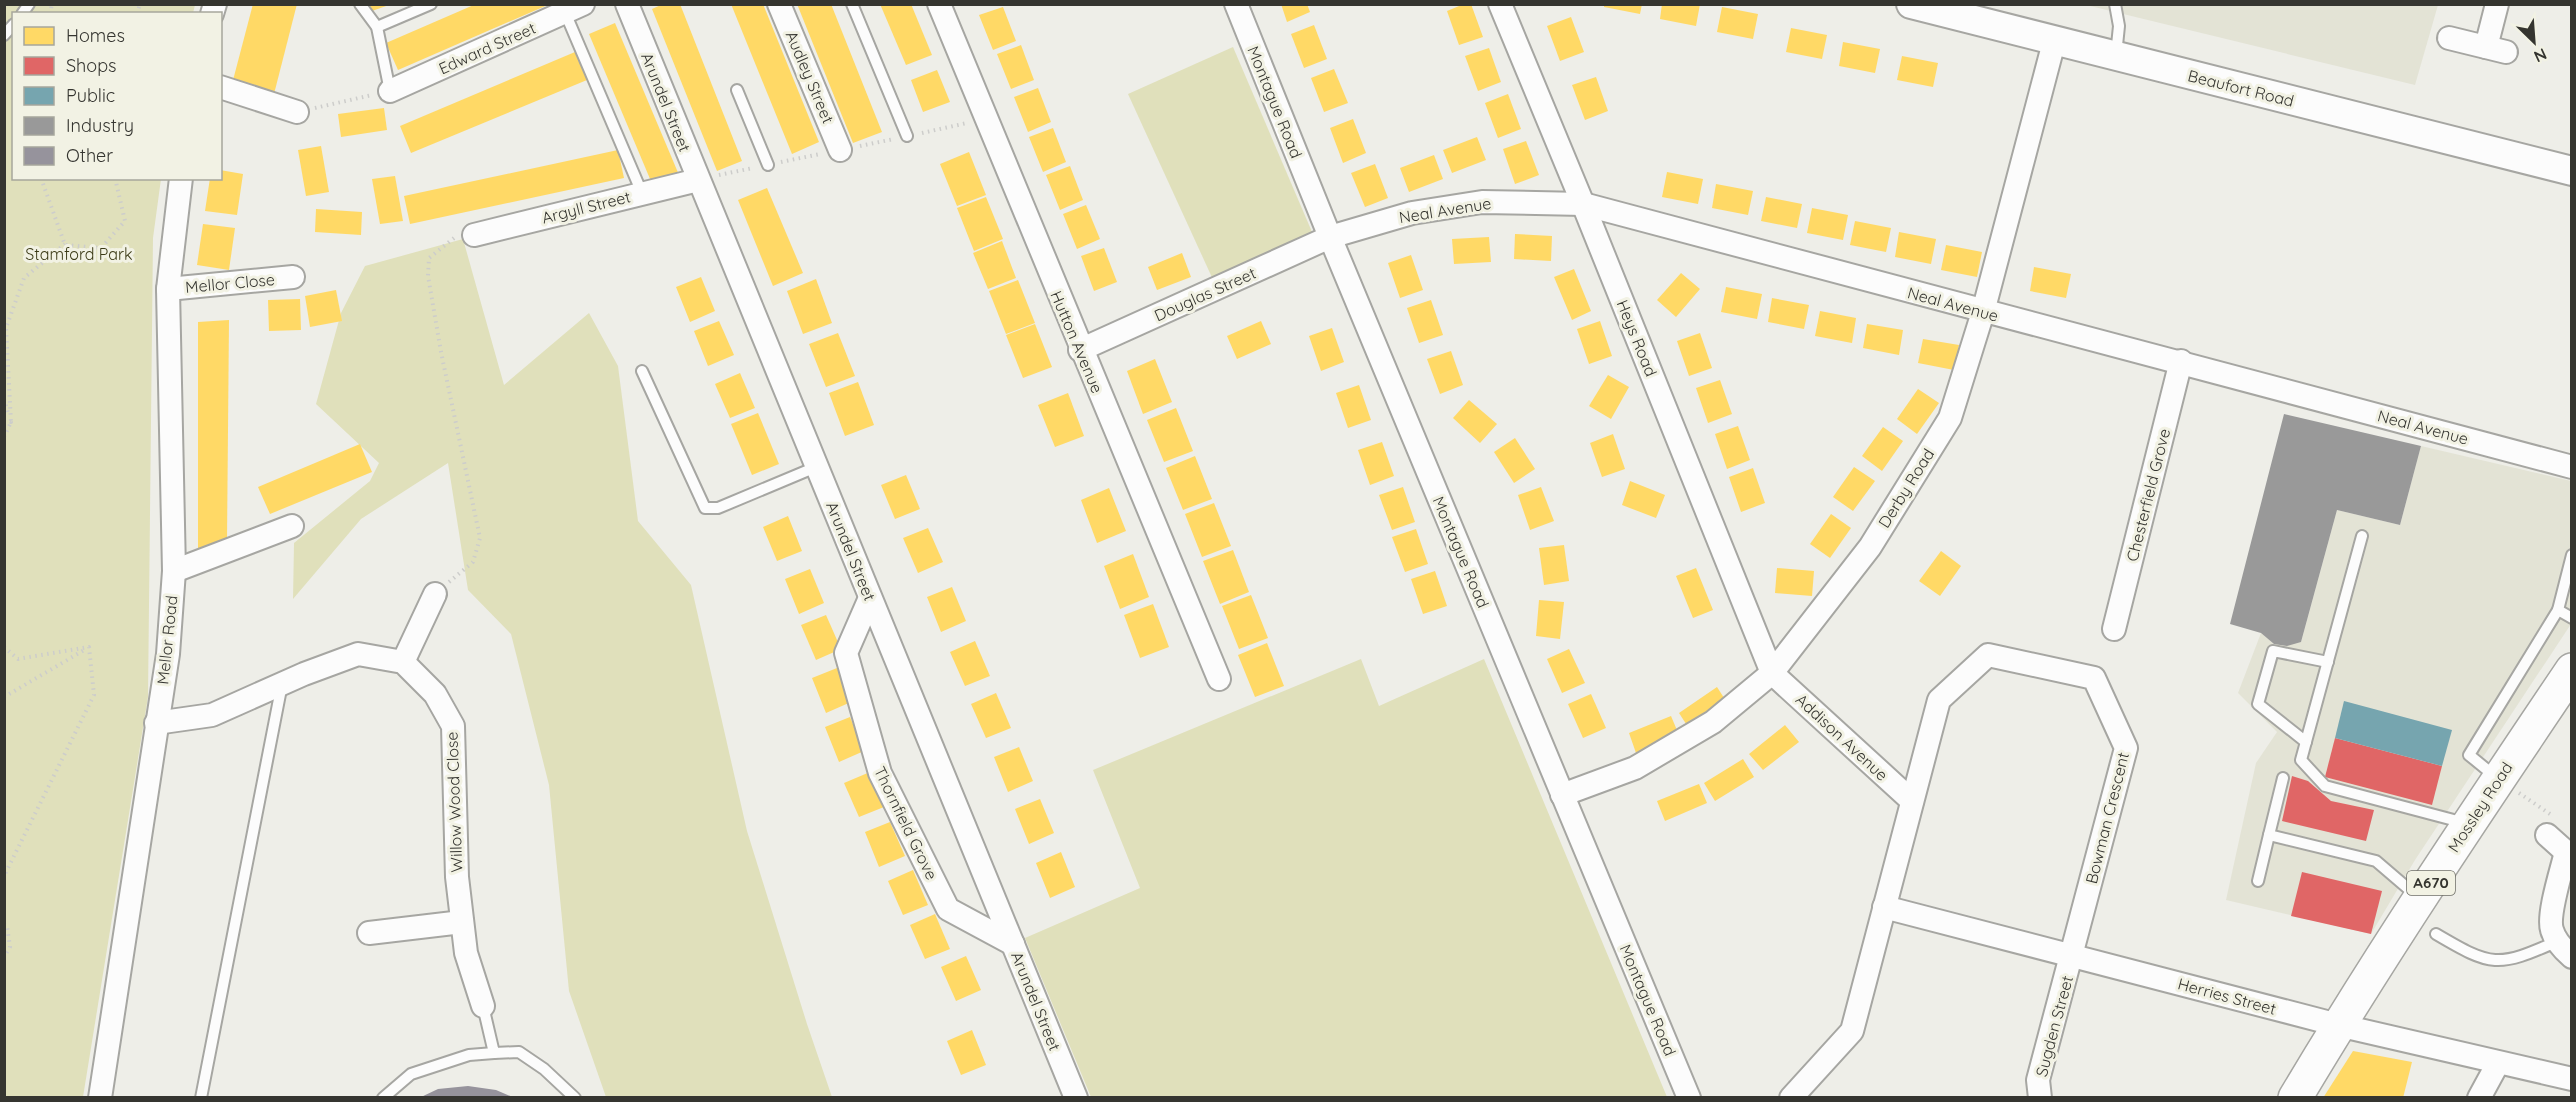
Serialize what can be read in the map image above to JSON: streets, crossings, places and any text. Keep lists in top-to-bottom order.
{
  "streets": {
    "main road": ["Mossley Road", "A670"],
    "street": [
      "Edward Street",
      "Audley Street",
      "Beaufort Road",
      "Arundel Street",
      "Montague Road",
      "Argyll Street",
      "Neal Avenue",
      "Mellor Close",
      "Douglas Street",
      "Heys Road",
      "Hutton Avenue",
      "Derby Road",
      "Chesterfield Grove",
      "Mellor Road",
      "Addison Avenue",
      "Willow Wood Close",
      "Bowman Crescent",
      "Thornfield Grove",
      "Herries Street",
      "Sugden Street"
    ]
  },
  "crossings": [
    ["Beaufort Road", "Derby Road"],
    ["Arundel Street", "Argyll Street"],
    ["Arundel Street", "Thornfield Grove"],
    ["Montague Road", "Neal Avenue"],
    ["Montague Road", "Douglas Street"],
    ["Montague Road", "Derby Road"],
    ["Neal Avenue", "Douglas Street"],
    ["Neal Avenue", "Heys Road"],
    ["Neal Avenue", "Derby Road"],
    ["Neal Avenue", "Chesterfield Grove"],
    ["Mellor Close", "Mellor Road"],
    ["Douglas Street", "Hutton Avenue"],
    ["Heys Road", "Derby Road"],
    ["Heys Road", "Addison Avenue"],
    ["Derby Road", "Addison Avenue"],
    ["Addison Avenue", "Bowman Crescent"],
    ["Mossley Road", "Herries Street"],
    ["Bowman Crescent", "Herries Street"],
    ["Bowman Crescent", "Sugden Street"],
    ["Herries Street", "Sugden Street"]
  ],
  "parks": ["Stamford Park"],
  "legend": [
    "Homes",
    "Shops",
    "Public",
    "Industry",
    "Other"
  ],
  "north": "bottom right"
}
